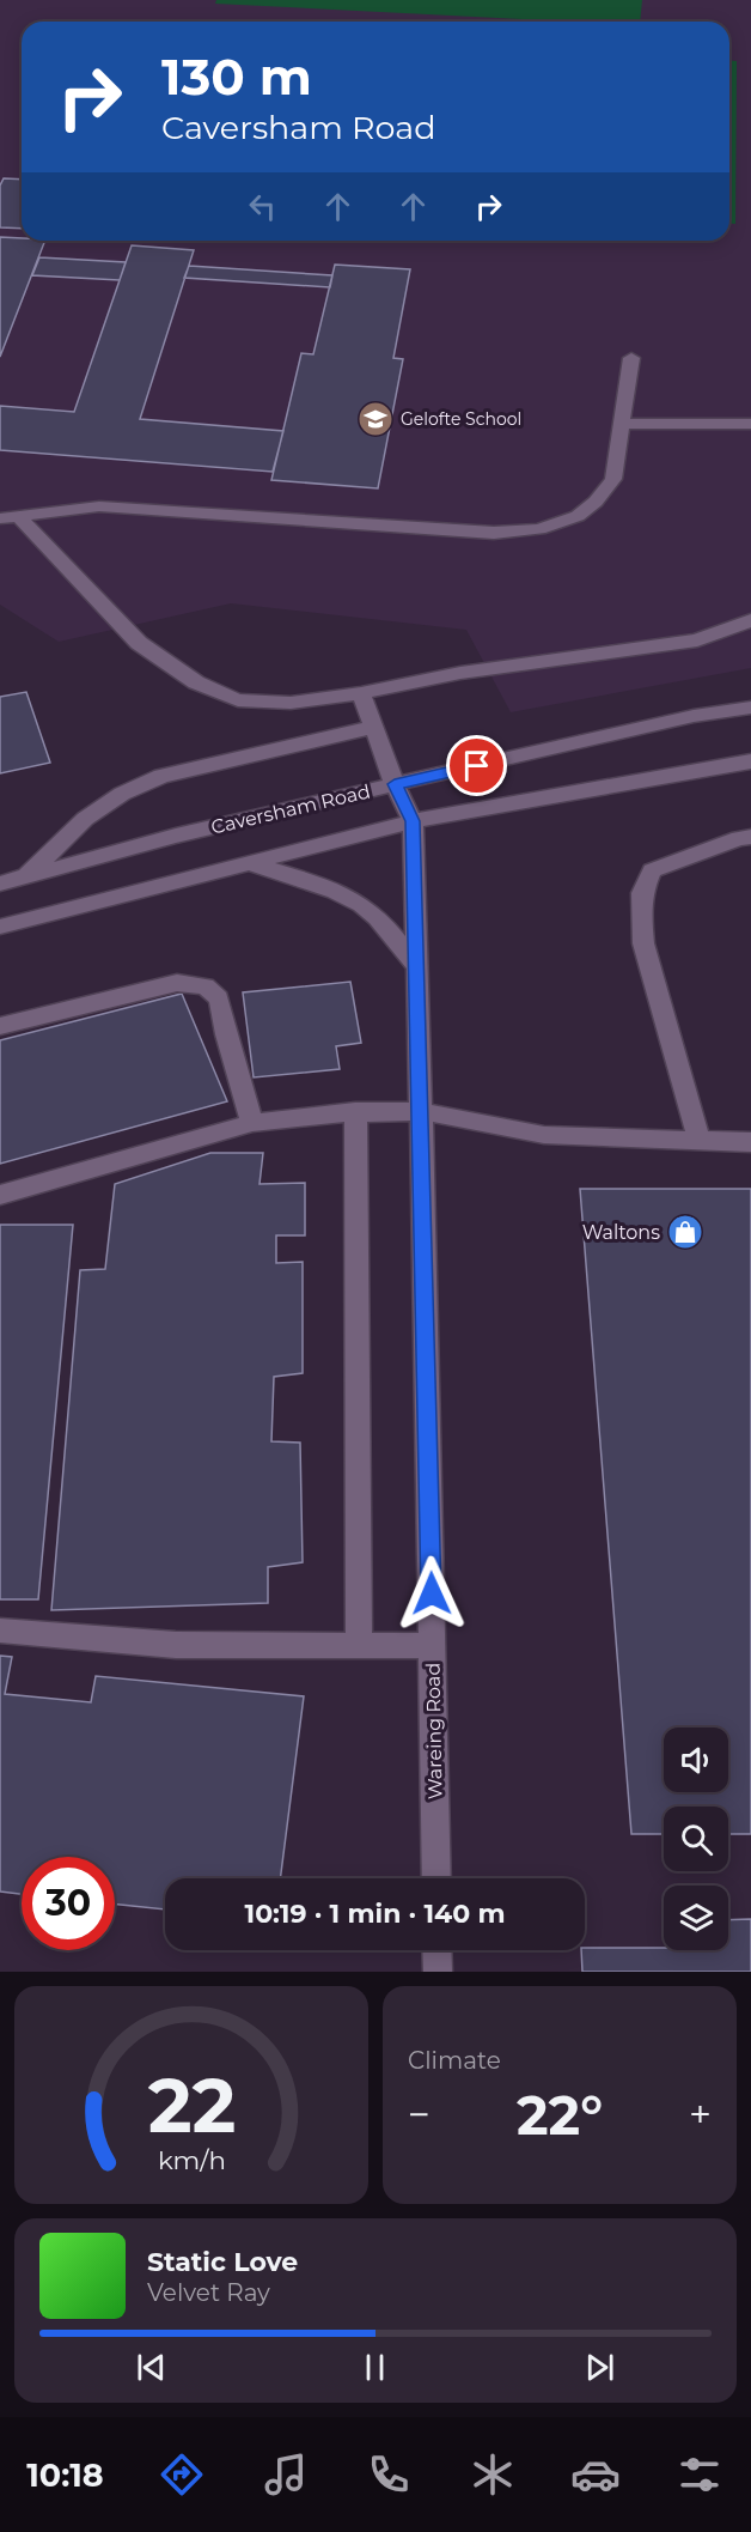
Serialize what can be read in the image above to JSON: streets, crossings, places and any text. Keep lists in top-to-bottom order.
{
  "streets": {
    "street": ["Caversham Road", "Wareing Road"]
  },
  "crossings": [
    ["Caversham Road", "Wareing Road"]
  ],
  "places": {
    "school or university": ["Gelofte School"],
    "shop": ["Waltons"]
  },
  "page": {
    "turn": ["130 m", "Caversham Road"],
    "limit": "30",
    "trip": "10:19 · 1 min · 140 m",
    "tile": "Climate",
    "heat": ["−", "22°", "+"],
    "song": ["Static Love", "Velvet Ray"],
    "tabs": "10:18",
    "gauge": ["22", "km/h"]
  }
}
